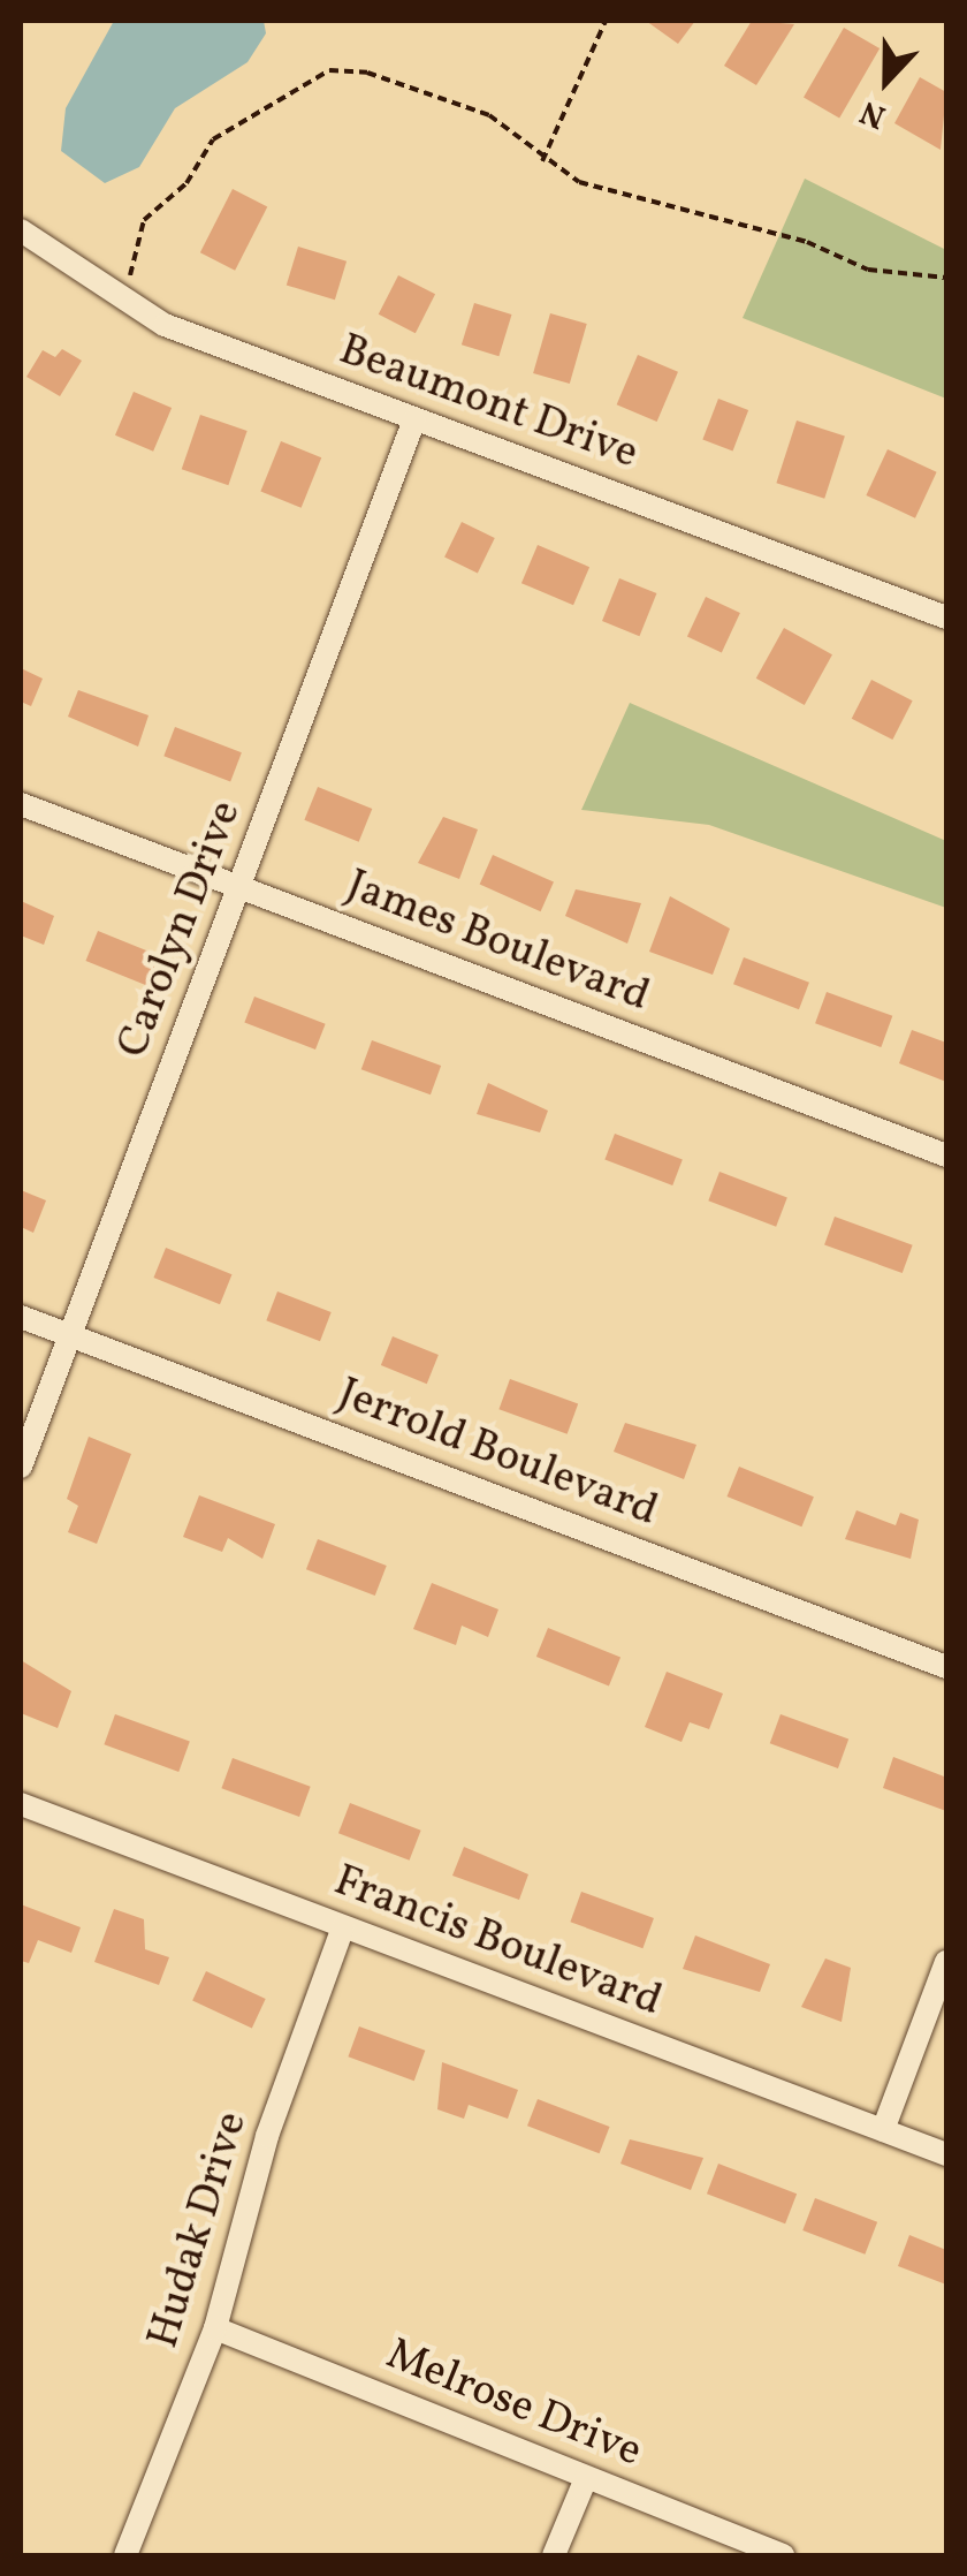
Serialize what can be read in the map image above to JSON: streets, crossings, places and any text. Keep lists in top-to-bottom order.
{
  "streets": {
    "street": [
      "Beaumont Drive",
      "Carolyn Drive",
      "James Boulevard",
      "Jerrold Boulevard",
      "Francis Boulevard",
      "Hudak Drive",
      "Melrose Drive"
    ]
  },
  "crossings": [
    ["Beaumont Drive", "Carolyn Drive"],
    ["Carolyn Drive", "James Boulevard"],
    ["Carolyn Drive", "Jerrold Boulevard"],
    ["Francis Boulevard", "Hudak Drive"],
    ["Hudak Drive", "Melrose Drive"]
  ],
  "north": "bottom"
}
